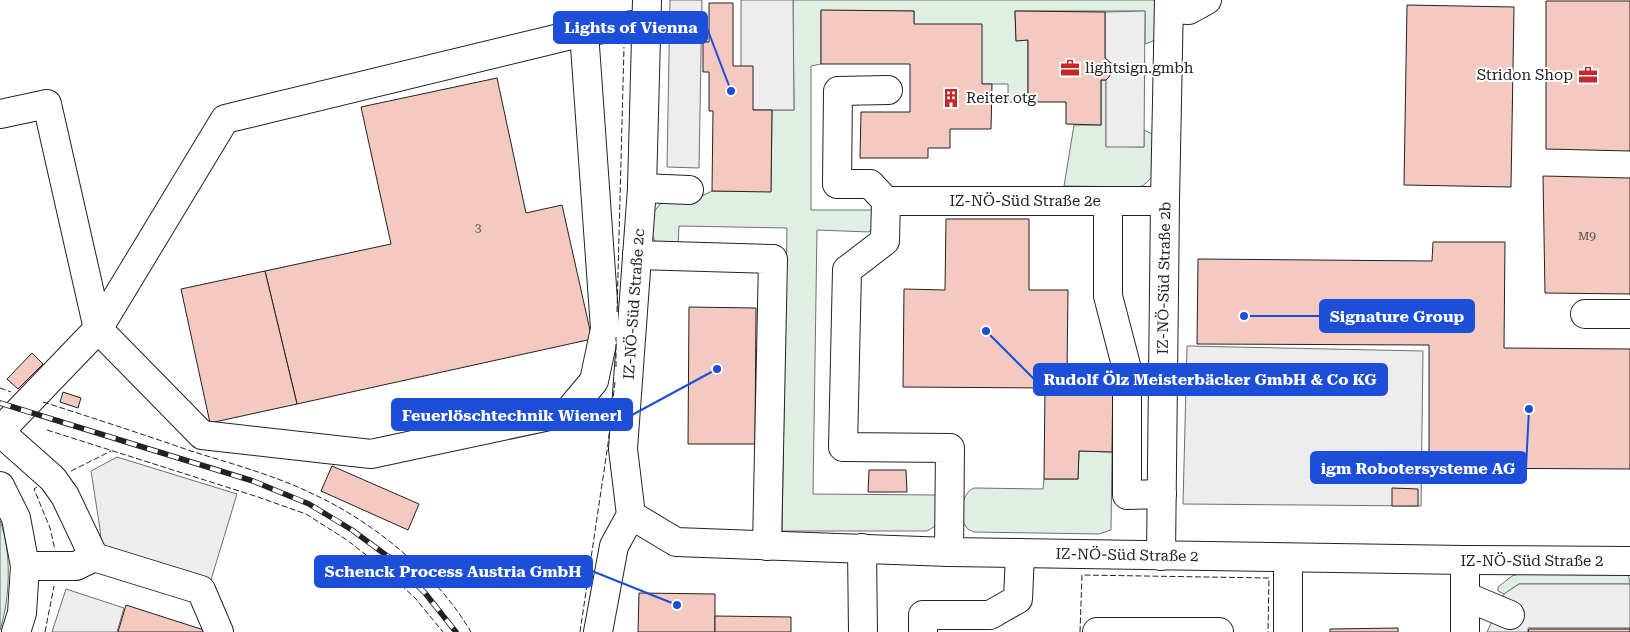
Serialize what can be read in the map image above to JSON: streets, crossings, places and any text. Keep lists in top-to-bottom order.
{
  "streets": {
    "street": [
      "IZ-NÖ-Süd Straße 2e",
      "IZ-NÖ-Süd Straße 2b",
      "IZ-NÖ-Süd Straße 2c",
      "IZ-NÖ-Süd Straße 2"
    ]
  },
  "crossings": [
    ["IZ-NÖ-Süd Straße 2e", "IZ-NÖ-Süd Straße 2b"],
    ["IZ-NÖ-Süd Straße 2b", "IZ-NÖ-Süd Straße 2"],
    ["IZ-NÖ-Süd Straße 2c", "IZ-NÖ-Süd Straße 2"]
  ],
  "places": {
    "office": ["lightsign.gmbh", "Stridon Shop"],
    "other": [
      "Lights of Vienna",
      "Signature Group",
      "Rudolf Ölz Meisterbäcker GmbH & Co KG",
      "Feuerlöschtechnik Wienerl",
      "igm Robotersysteme AG",
      "Schenck Process Austria GmbH"
    ],
    "building": ["Reiter otg"]
  },
  "house_numbers": ["3", "M9"]
}
